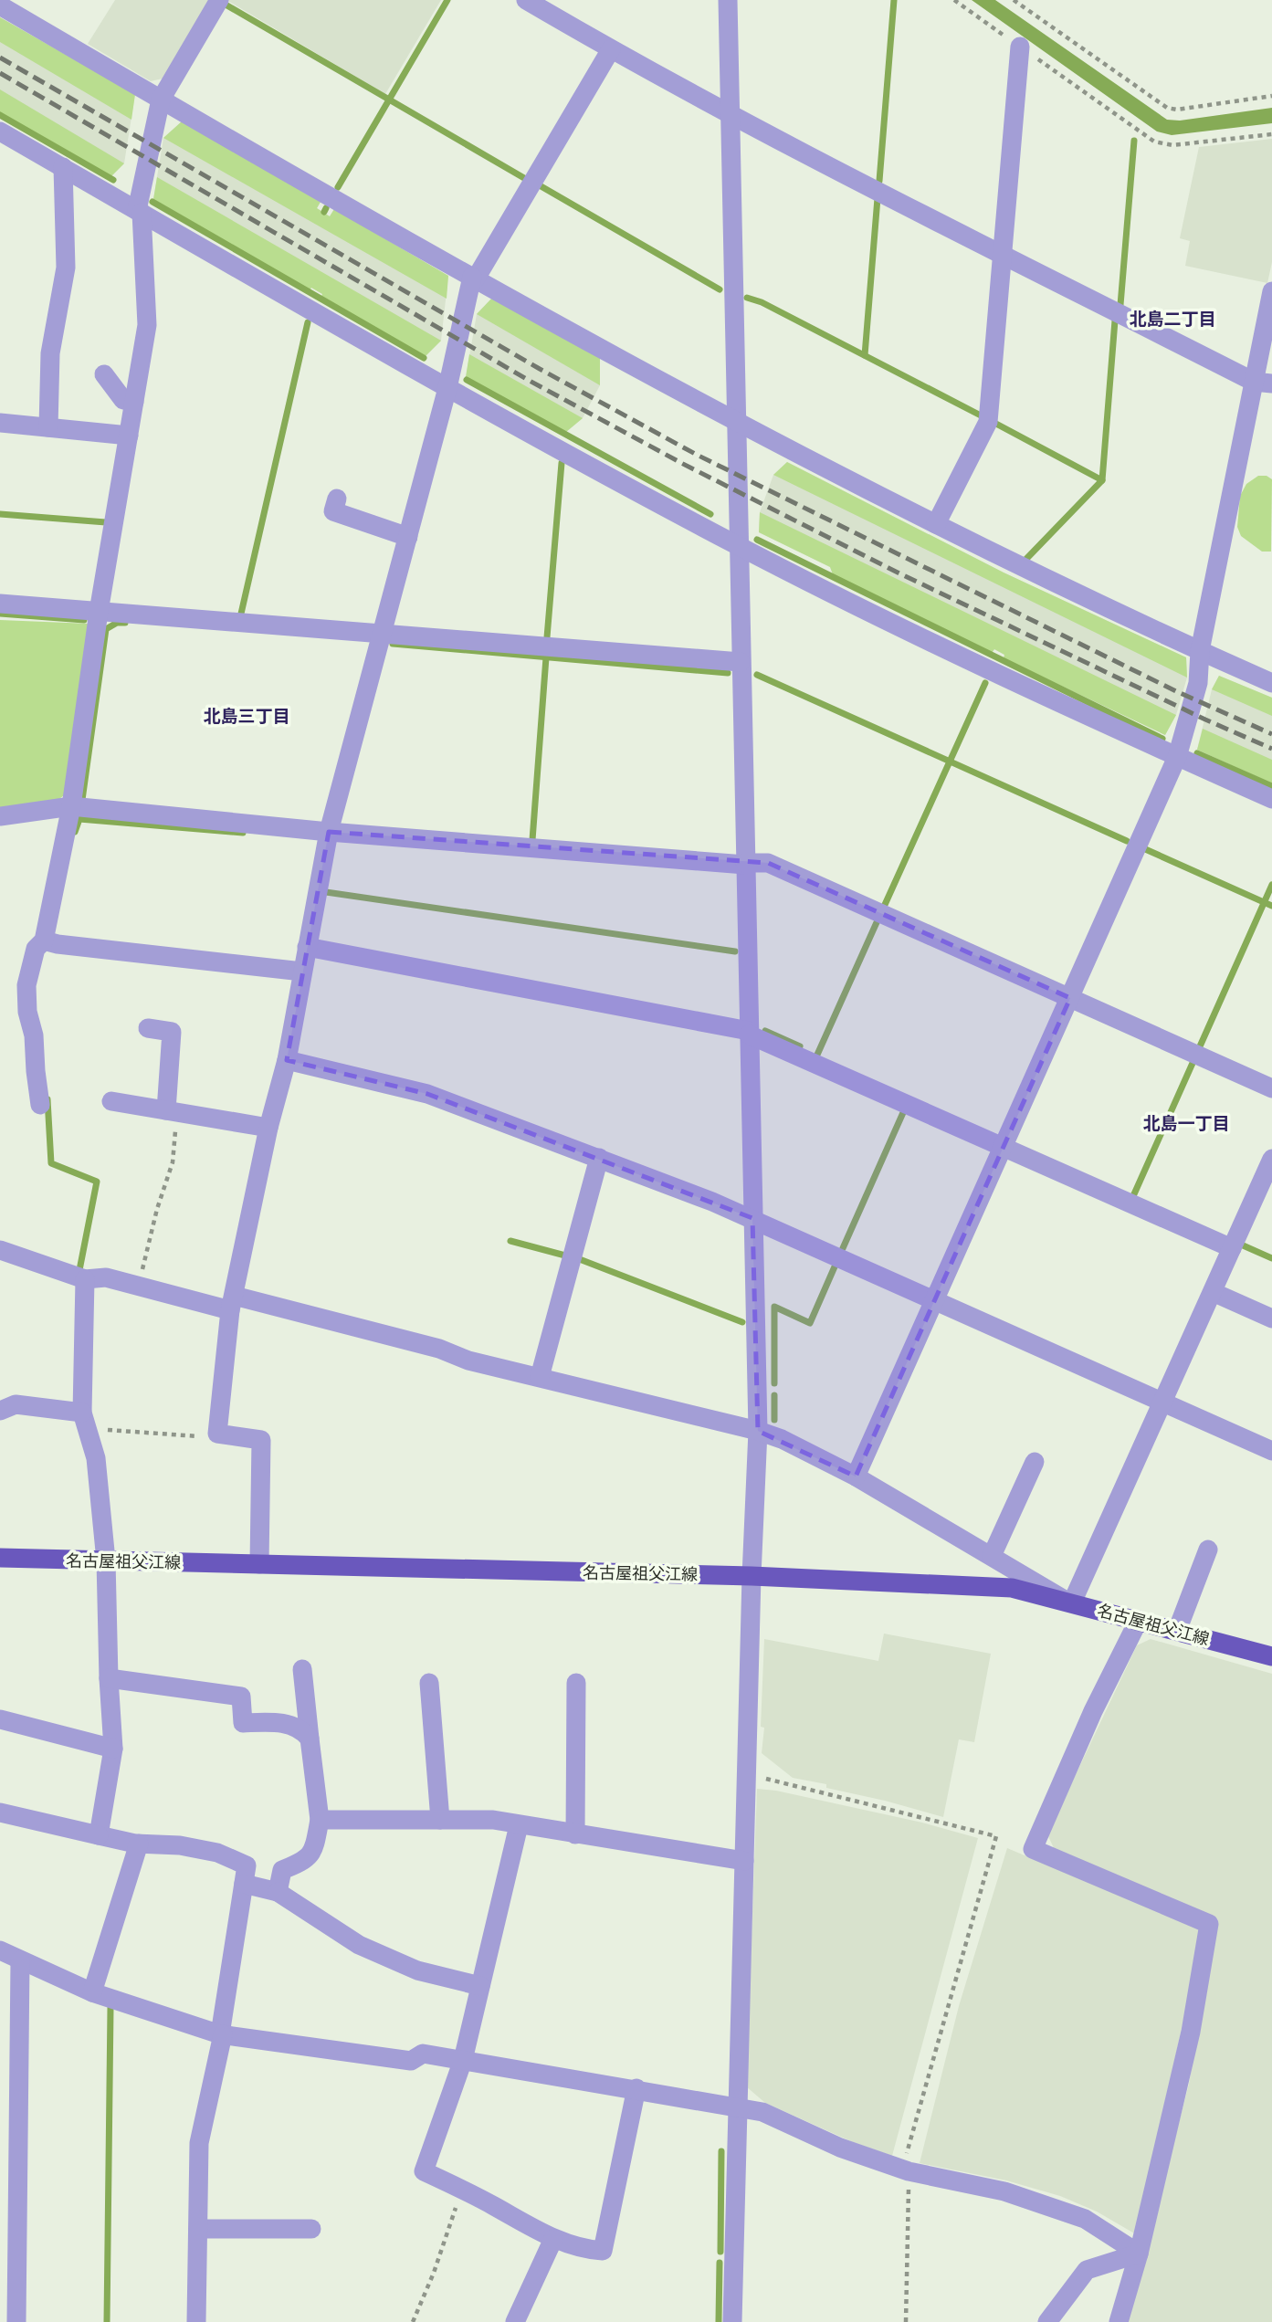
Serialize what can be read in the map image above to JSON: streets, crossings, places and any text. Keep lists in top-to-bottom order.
{
  "streets": {
    "main road": ["名古屋祖父江線"]
  },
  "districts": ["北島二丁目", "北島三丁目", "北島一丁目"]
}
